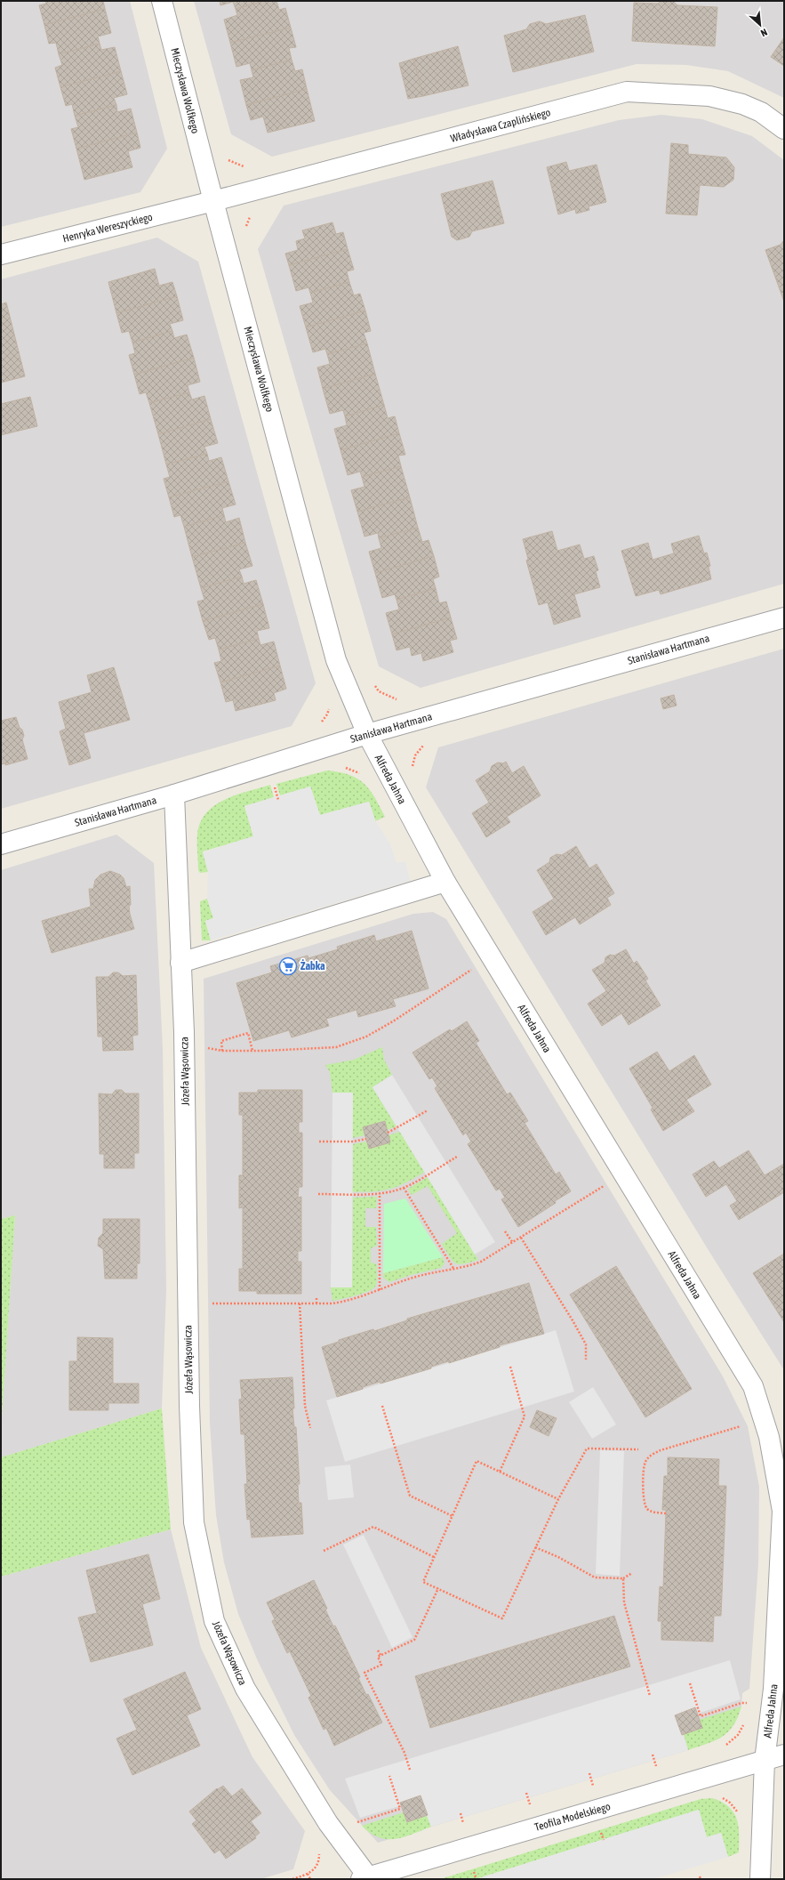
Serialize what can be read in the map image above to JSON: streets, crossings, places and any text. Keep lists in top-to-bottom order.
{
  "streets": {
    "street": [
      "Mieczysława Wolfkego",
      "Władysława Czaplińskiego",
      "Henryka Wereszyckiego",
      "Stanisława Hartmana",
      "Alfreda Jahna",
      "Józefa Wąsowicza",
      "Teofila Modelskiego"
    ]
  },
  "crossings": [
    ["Mieczysława Wolfkego", "Władysława Czaplińskiego"],
    ["Mieczysława Wolfkego", "Henryka Wereszyckiego"],
    ["Mieczysława Wolfkego", "Stanisława Hartmana"],
    ["Mieczysława Wolfkego", "Alfreda Jahna"],
    ["Władysława Czaplińskiego", "Henryka Wereszyckiego"],
    ["Stanisława Hartmana", "Alfreda Jahna"],
    ["Stanisława Hartmana", "Józefa Wąsowicza"],
    ["Alfreda Jahna", "Teofila Modelskiego"],
    ["Józefa Wąsowicza", "Teofila Modelskiego"]
  ],
  "places": {
    "supermarket": ["Żabka"]
  },
  "north": "bottom right"
}
